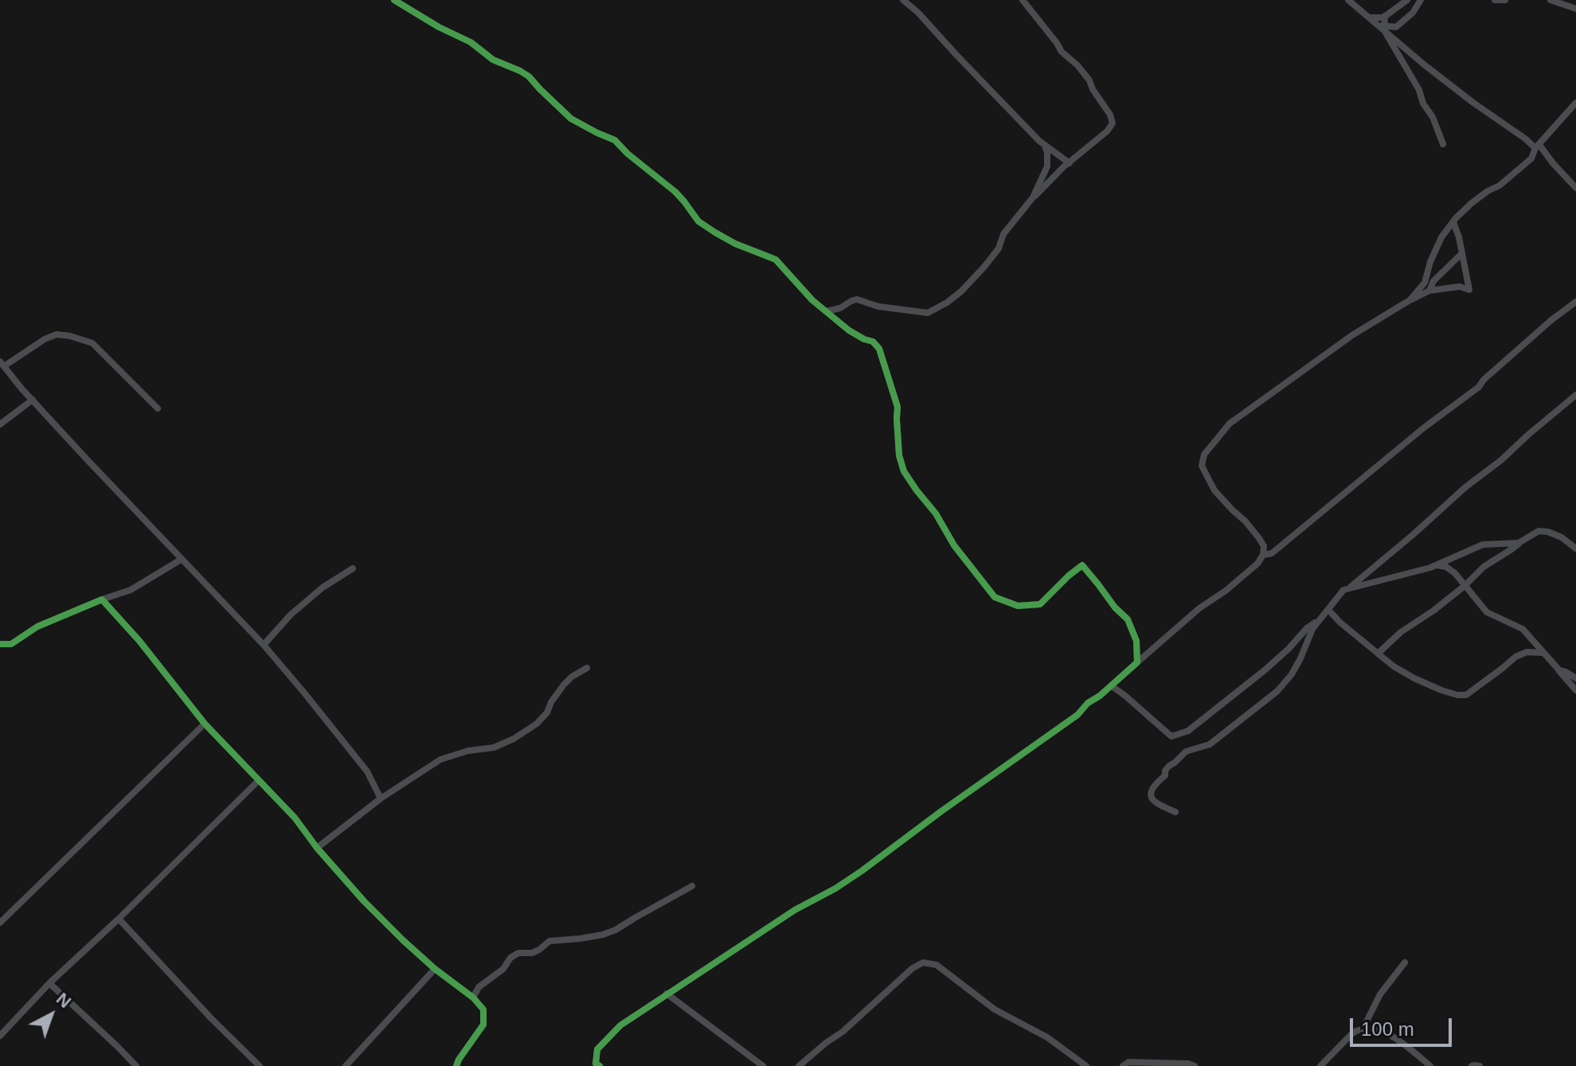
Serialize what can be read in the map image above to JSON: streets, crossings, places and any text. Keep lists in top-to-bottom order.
{
  "scale_bar": "100 m",
  "north": "top right"
}
